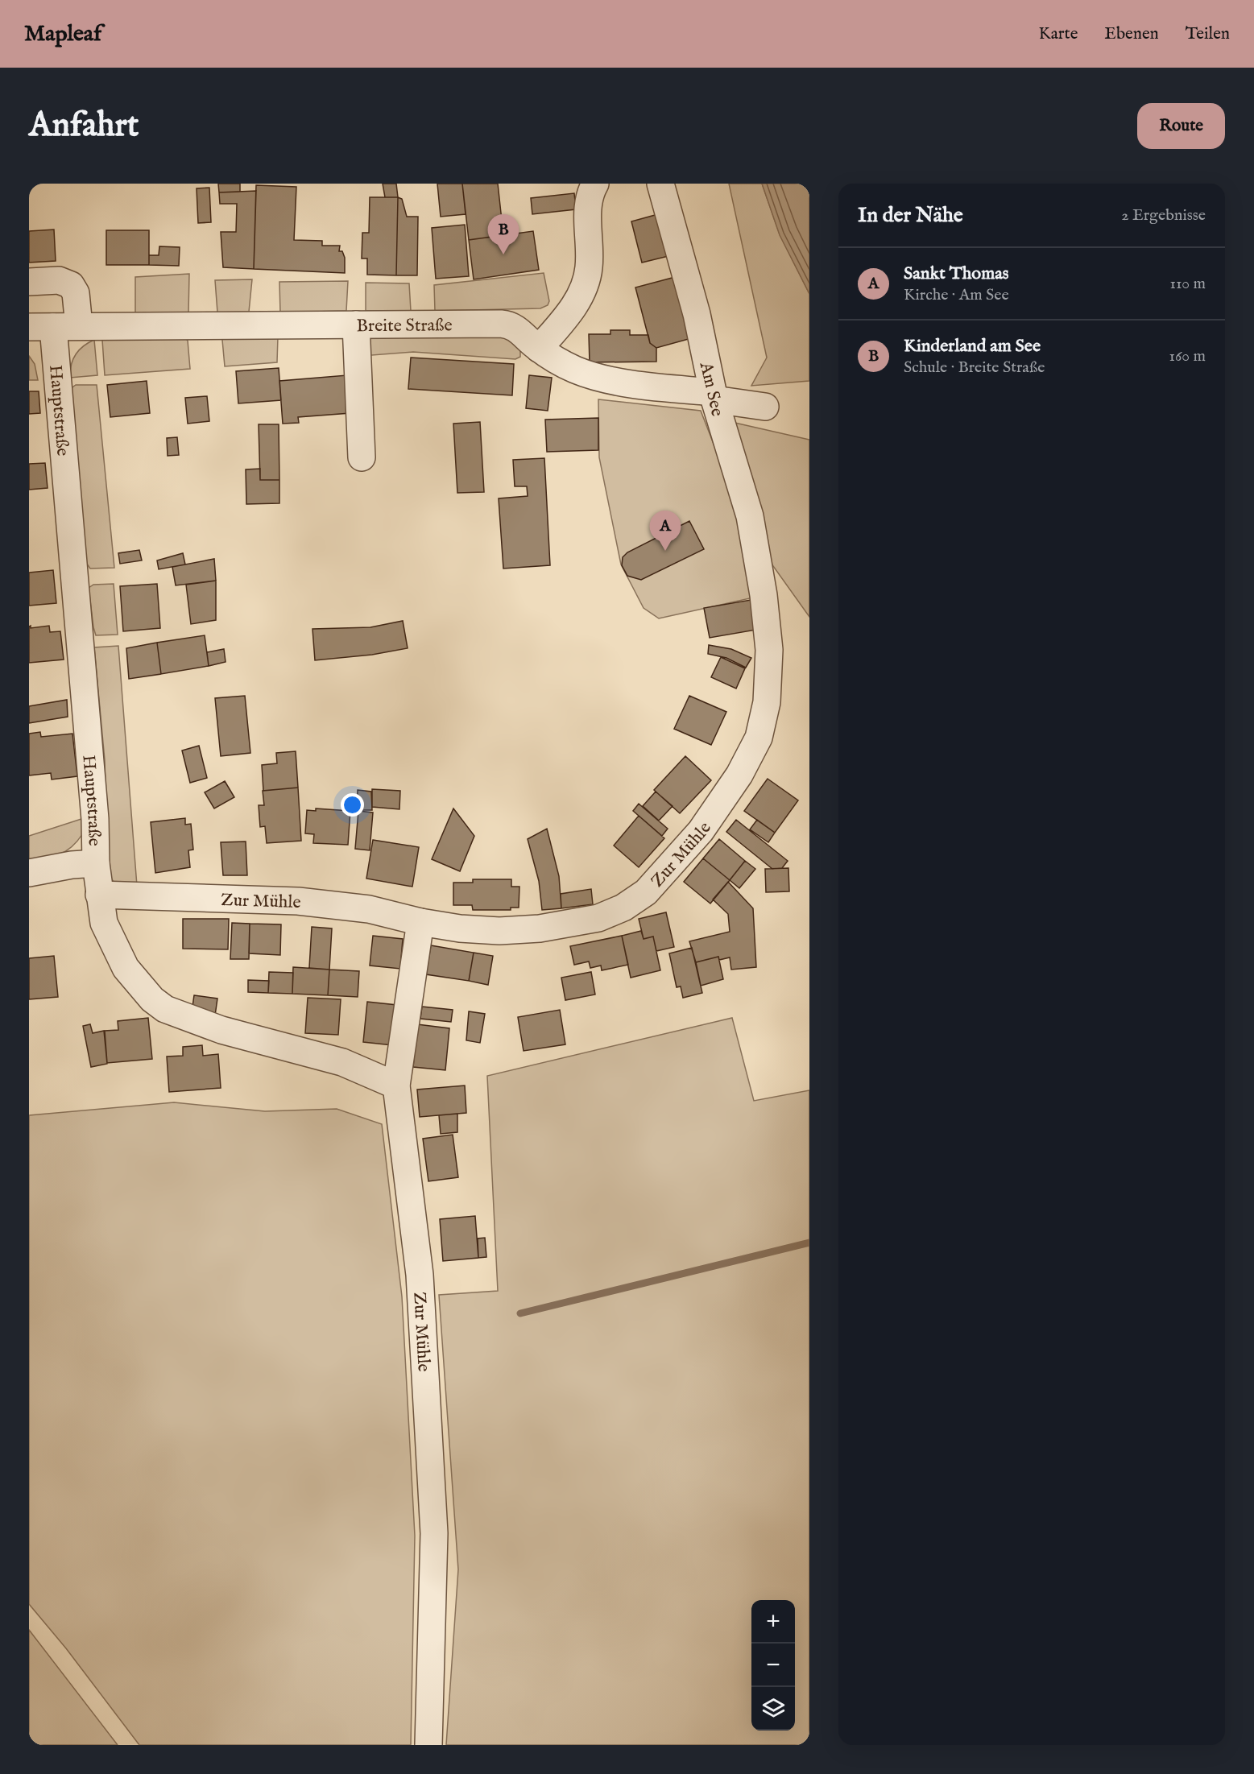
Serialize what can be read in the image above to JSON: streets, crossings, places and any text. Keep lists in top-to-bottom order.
{
  "streets": {
    "street": [
      "Breite Straße",
      "Am See",
      "Hauptstraße",
      "Zur Mühle"
    ]
  },
  "crossings": [
    ["Breite Straße", "Am See"],
    ["Breite Straße", "Hauptstraße"],
    ["Am See", "Zur Mühle"],
    ["Hauptstraße", "Zur Mühle"]
  ],
  "page": {
    "header": "Mapleaf",
    "nav": ["Karte", "Ebenen", "Teilen"],
    "buttons": "Route",
    "title": "Anfahrt",
    "heading": ["In der Nähe", "2 Ergebnisse"],
    "pins": ["B", "A"],
    "list": [
      {
        "mark": "A",
        "name": "Sankt Thomas",
        "note": "Kirche · Am See",
        "value": "110 m"
      },
      {
        "mark": "B",
        "name": "Kinderland am See",
        "note": "Schule · Breite Straße",
        "value": "160 m"
      }
    ],
    "map_buttons": ["+", "−"]
  }
}
